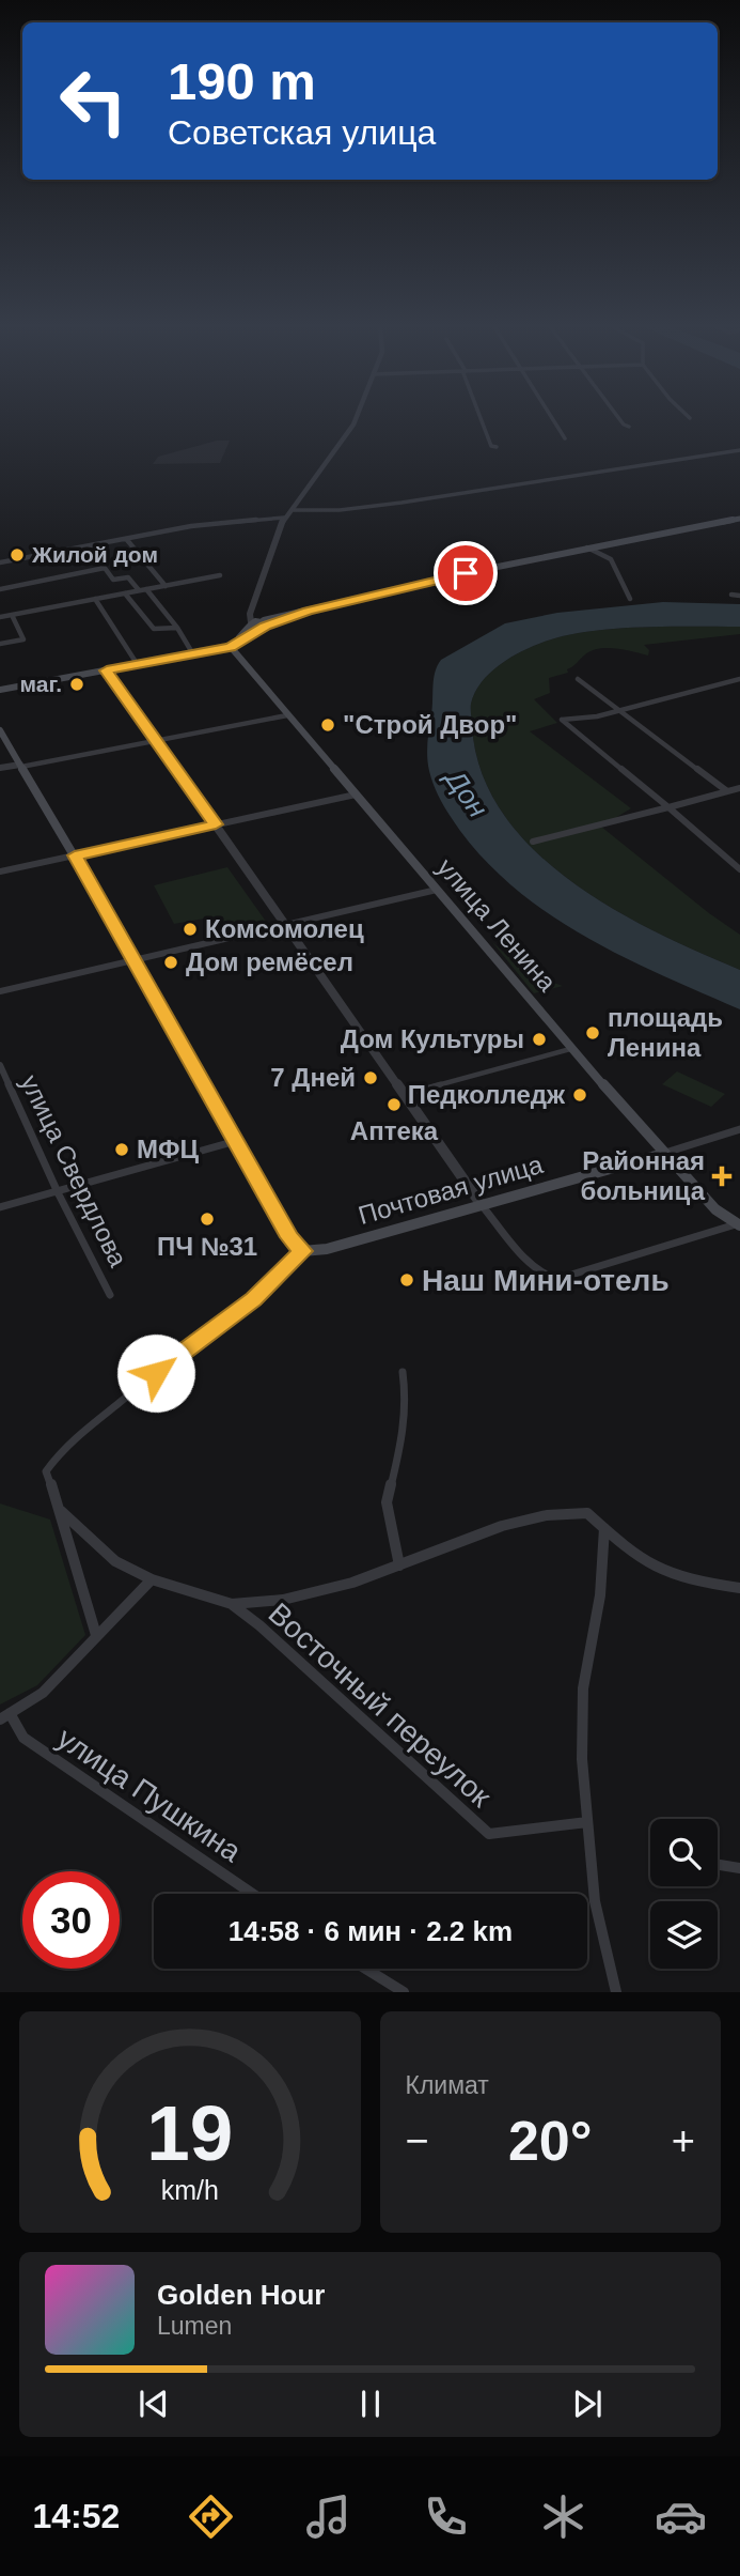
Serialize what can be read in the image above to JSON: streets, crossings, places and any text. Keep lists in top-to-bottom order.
{
  "streets": {
    "main road": ["улица Ленина", "Почтовая улица"],
    "street": ["улица Свердлова", "Восточный переулок", "улица Пушкина"]
  },
  "crossings": [
    ["улица Ленина", "Почтовая улица"]
  ],
  "water": ["Дон"],
  "places": {
    "other": [
      "Жилой дом",
      "маг.",
      "\"Строй Двор\"",
      "Комсомолец",
      "Дом ремёсел",
      "площадь Ленина",
      "Дом Культуры",
      "7 Дней",
      "Педколледж",
      "Аптека",
      "МФЦ",
      "ПЧ №31",
      "Наш Мини-отель"
    ],
    "health": ["Районная больница"]
  },
  "page": {
    "turn": ["190 m", "Советская улица"],
    "limit": "30",
    "trip": "14:58 · 6 мин · 2.2 km",
    "tile": "Климат",
    "heat": ["−", "20°", "+"],
    "song": ["Golden Hour", "Lumen"],
    "tabs": "14:52",
    "gauge": ["19", "km/h"]
  }
}
